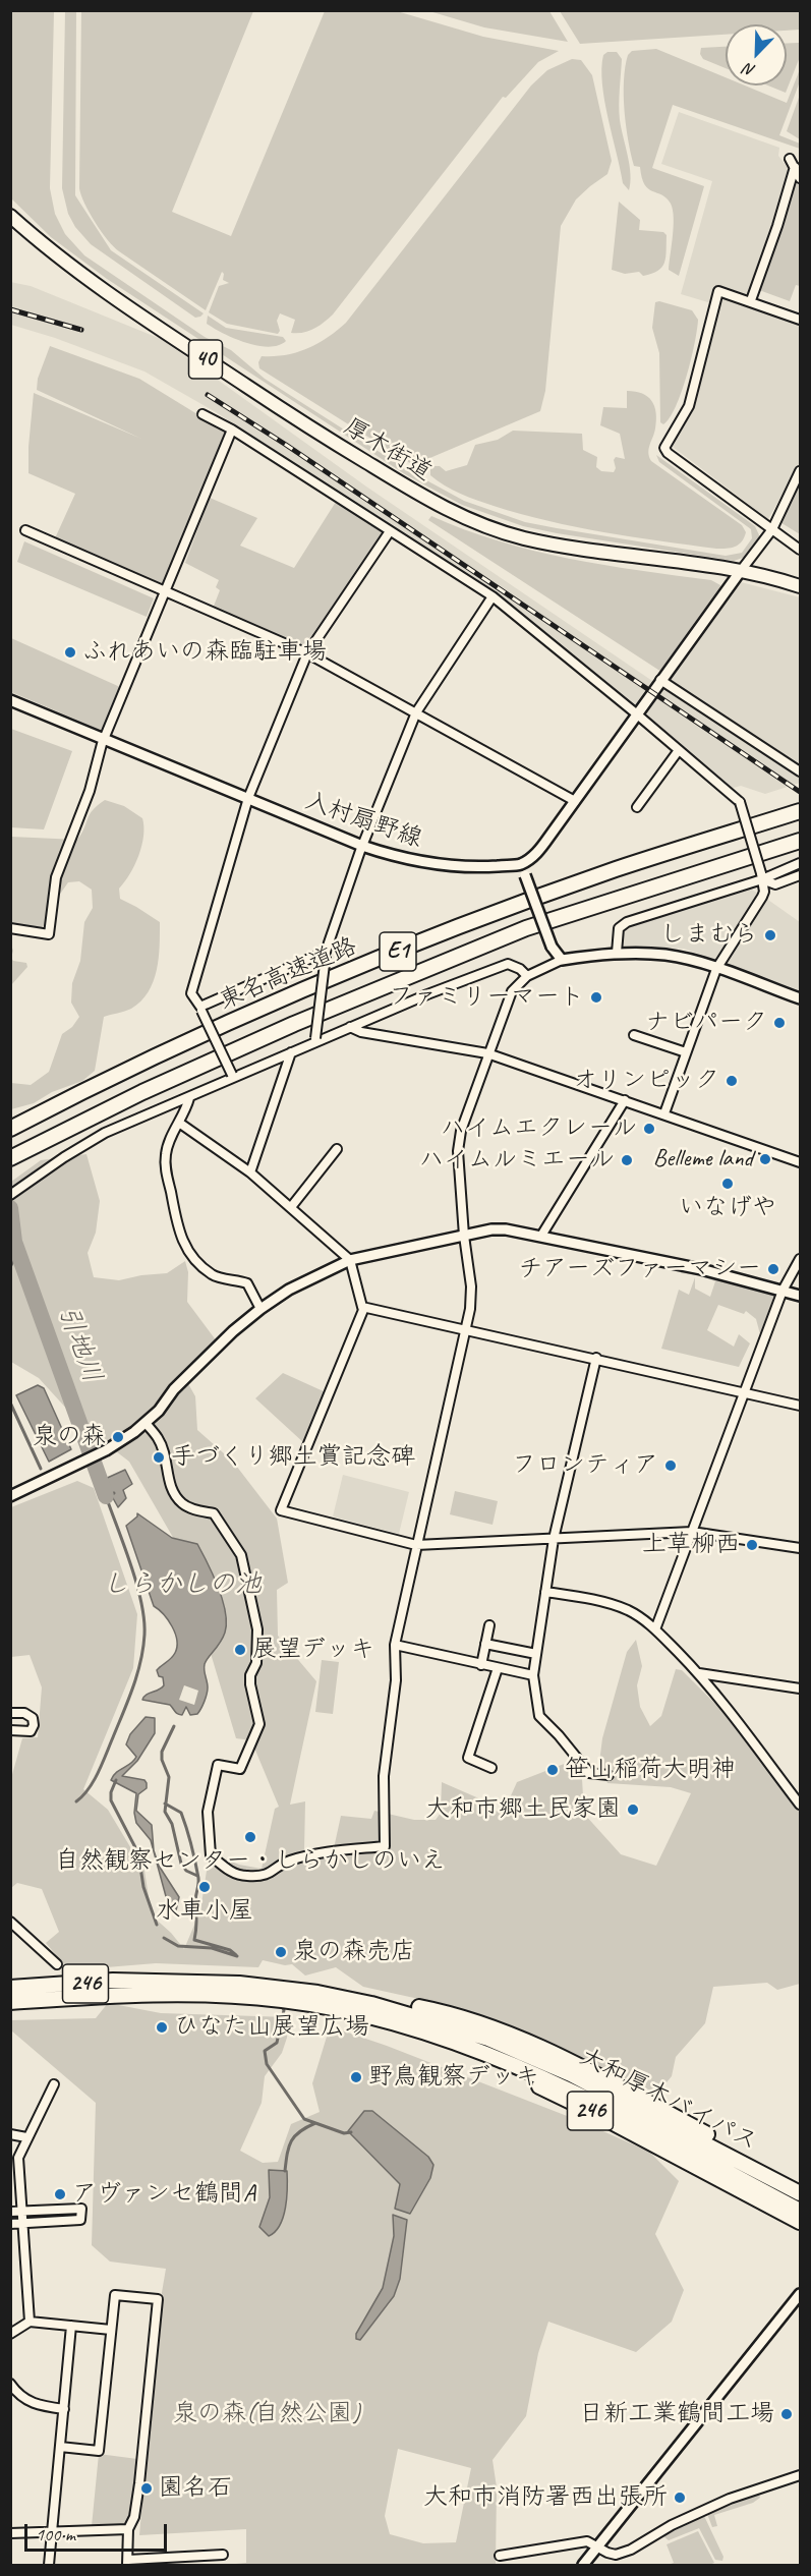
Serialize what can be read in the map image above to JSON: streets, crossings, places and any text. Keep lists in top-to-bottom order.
{
  "streets": {
    "highway": [
      "E1",
      "東名高速道路",
      "246",
      "大和厚木バイパス"
    ],
    "main road": ["40", "厚木街道"],
    "street": ["入村扇野線"]
  },
  "crossings": [
    ["246", "大和厚木バイパス"]
  ],
  "water": ["引地川", "しらかしの池"],
  "parks": ["泉の森(自然公園)"],
  "places": [
    "ふれあいの森臨駐車場",
    "しまむら",
    "ファミリーマート",
    "ナビパーク",
    "オリンピック",
    "ハイムエクレール",
    "Belleme land",
    "ハイムルミエール",
    "いなげや",
    "チアーズファーマシー",
    "泉の森",
    "手づくり郷土賞記念碑",
    "フロンティア",
    "上草柳西",
    "展望デッキ",
    "笹山稲荷大明神",
    "大和市郷土民家園",
    "自然観察センター・しらかしのいえ",
    "水車小屋",
    "泉の森売店",
    "ひなた山展望広場",
    "野鳥観察デッキ",
    "アヴァンセ鶴間A",
    "日新工業鶴間工場",
    "園名石",
    "大和市消防署西出張所"
  ],
  "scale_bar": "100 m",
  "north": "bottom left"
}
